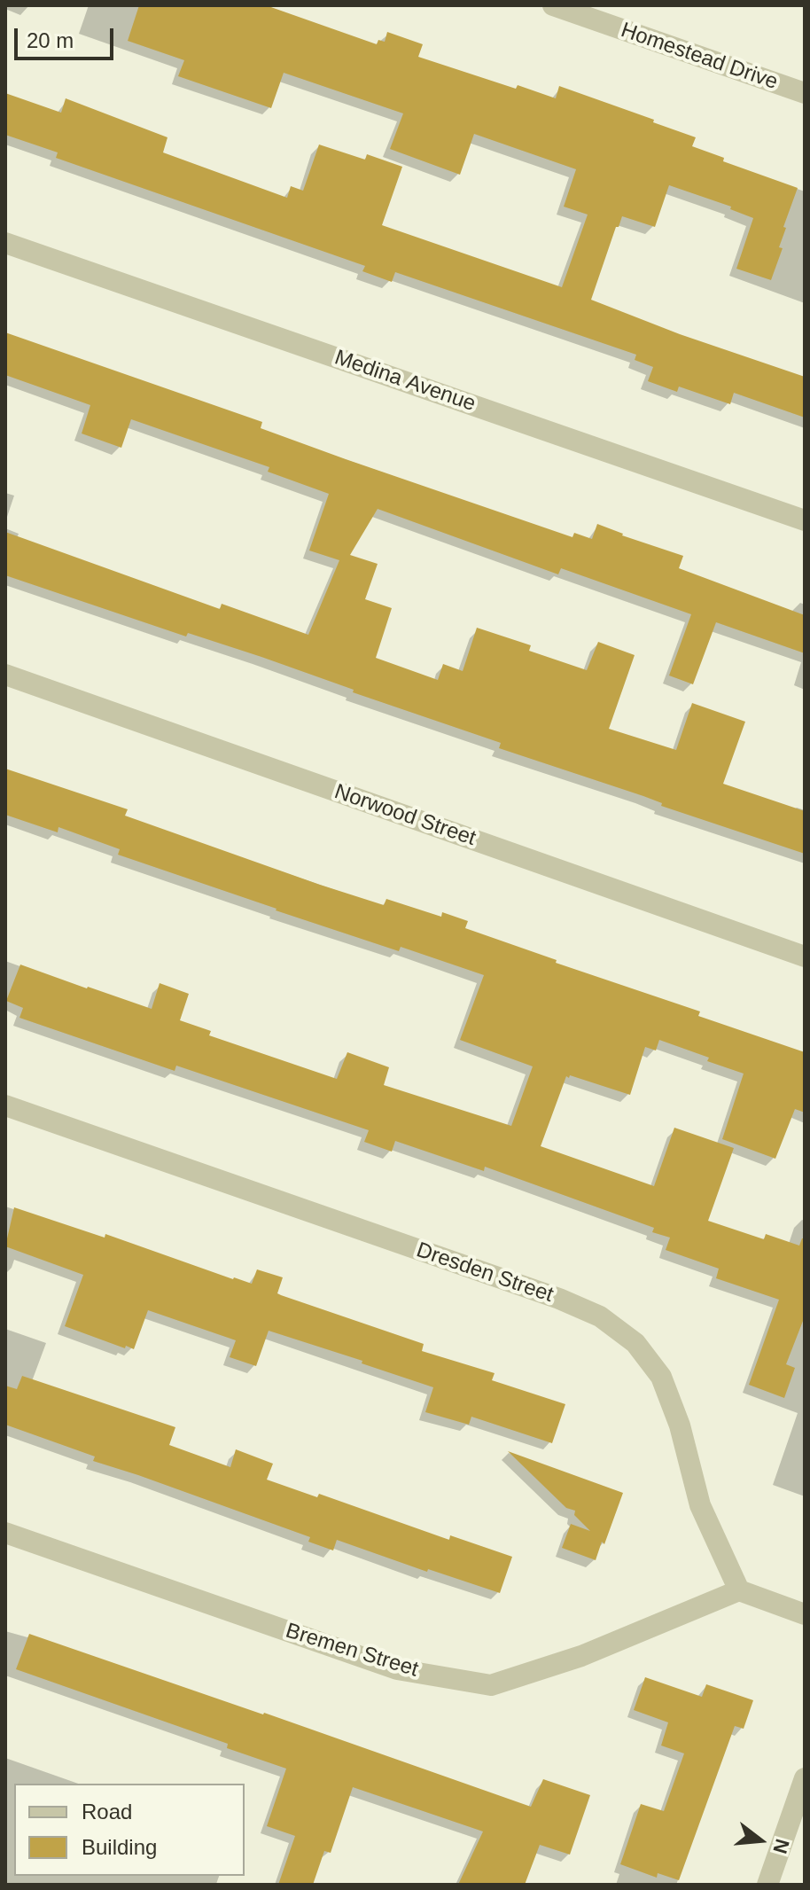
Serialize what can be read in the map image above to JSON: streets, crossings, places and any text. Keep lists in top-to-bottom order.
{
  "streets": {
    "street": [
      "Homestead Drive",
      "Medina Avenue",
      "Norwood Street",
      "Dresden Street",
      "Bremen Street"
    ]
  },
  "crossings": [
    ["Dresden Street", "Bremen Street"]
  ],
  "legend": ["Road", "Building"],
  "scale_bar": "20 m",
  "north": "right"
}
